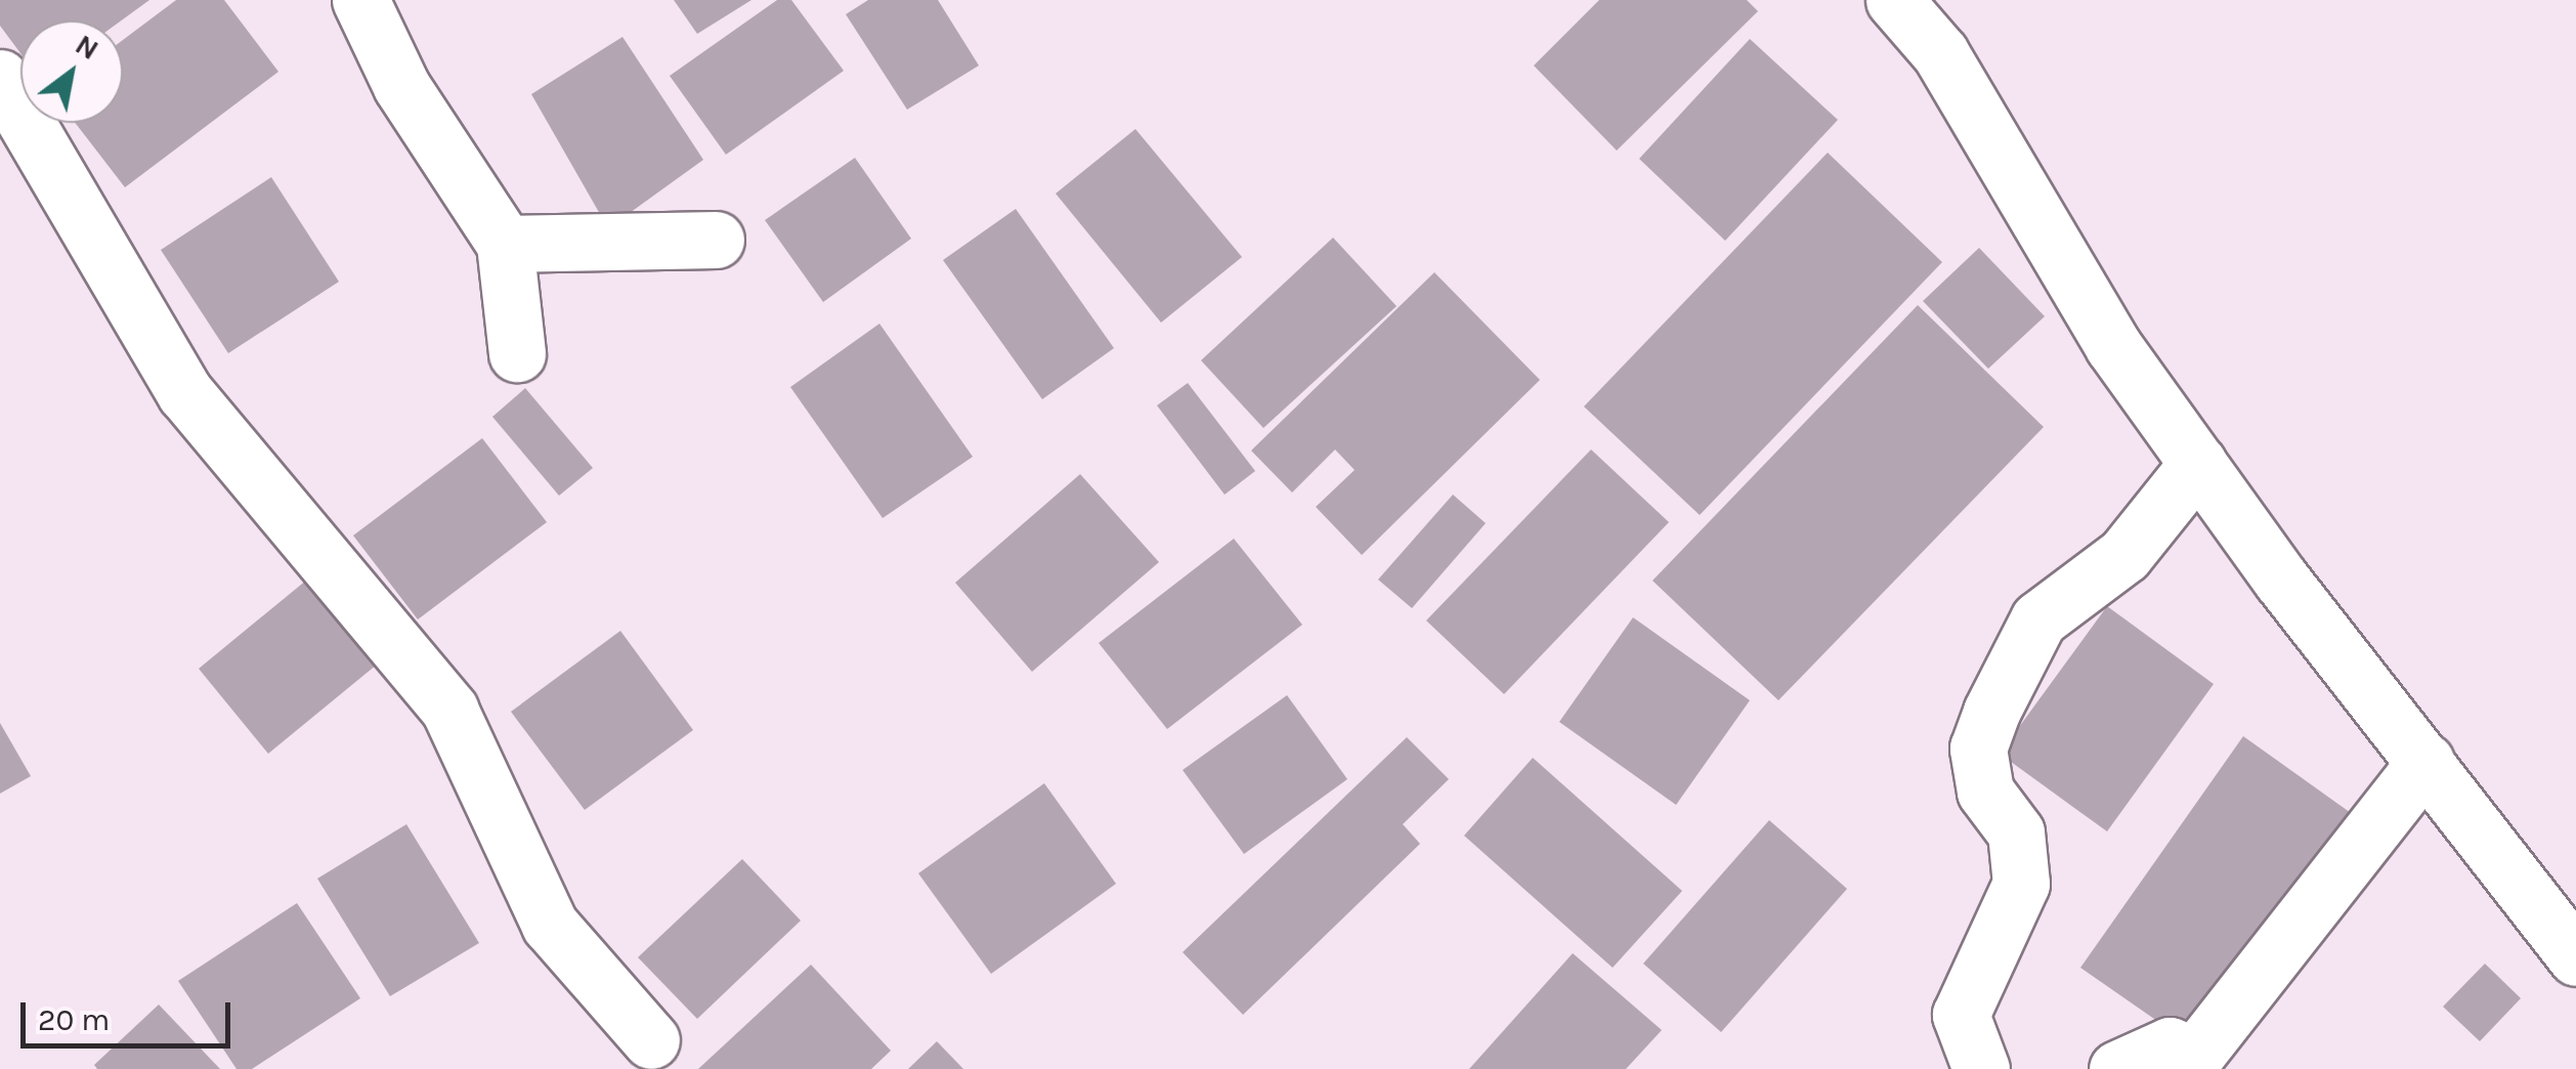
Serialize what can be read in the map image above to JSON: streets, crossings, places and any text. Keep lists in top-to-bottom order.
{
  "scale_bar": "20 m",
  "north": "top right"
}
